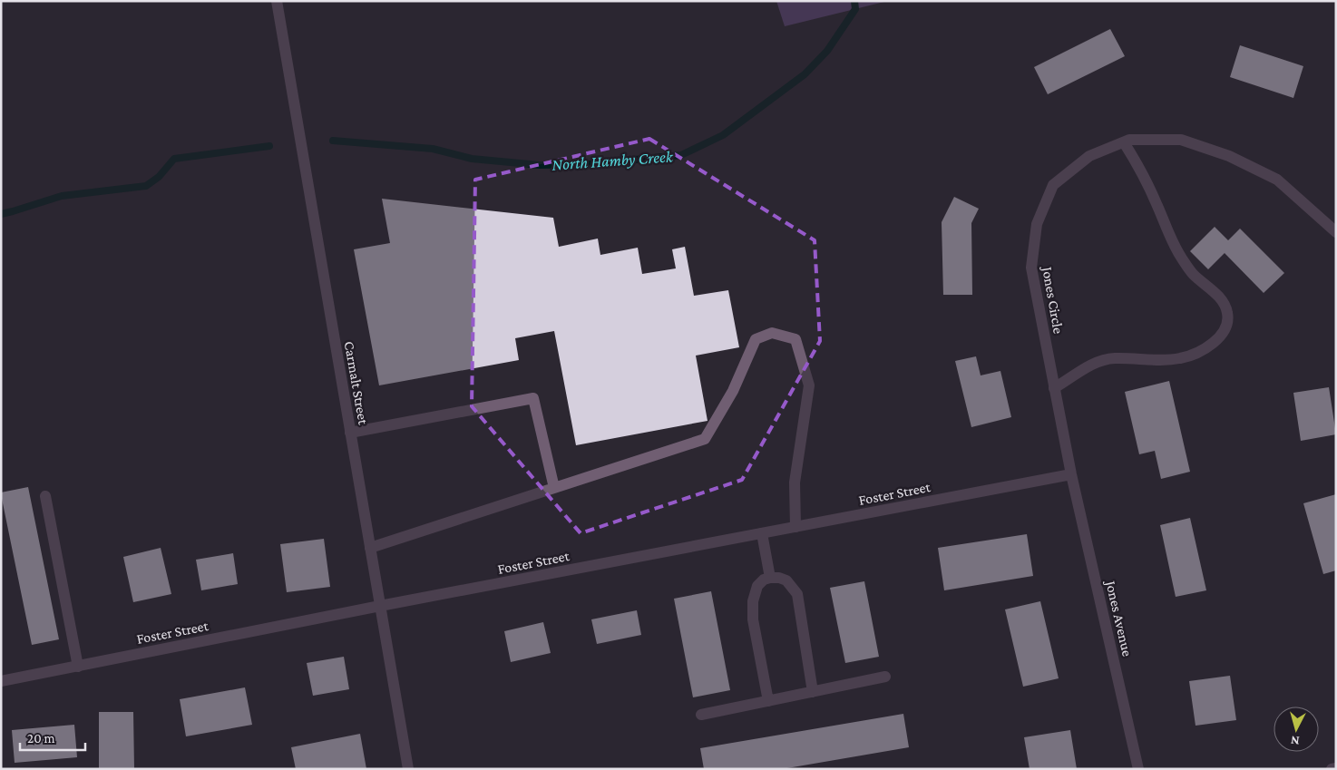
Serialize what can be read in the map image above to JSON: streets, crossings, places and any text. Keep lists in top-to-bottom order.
{
  "streets": {
    "street": [
      "Jones Circle",
      "Carmalt Street",
      "Foster Street",
      "Jones Avenue"
    ]
  },
  "crossings": [
    ["Jones Circle", "Foster Street"],
    ["Jones Circle", "Jones Avenue"],
    ["Carmalt Street", "Foster Street"],
    ["Foster Street", "Jones Avenue"]
  ],
  "water": ["North Hamby Creek"],
  "scale_bar": "20 m",
  "north": "bottom"
}
